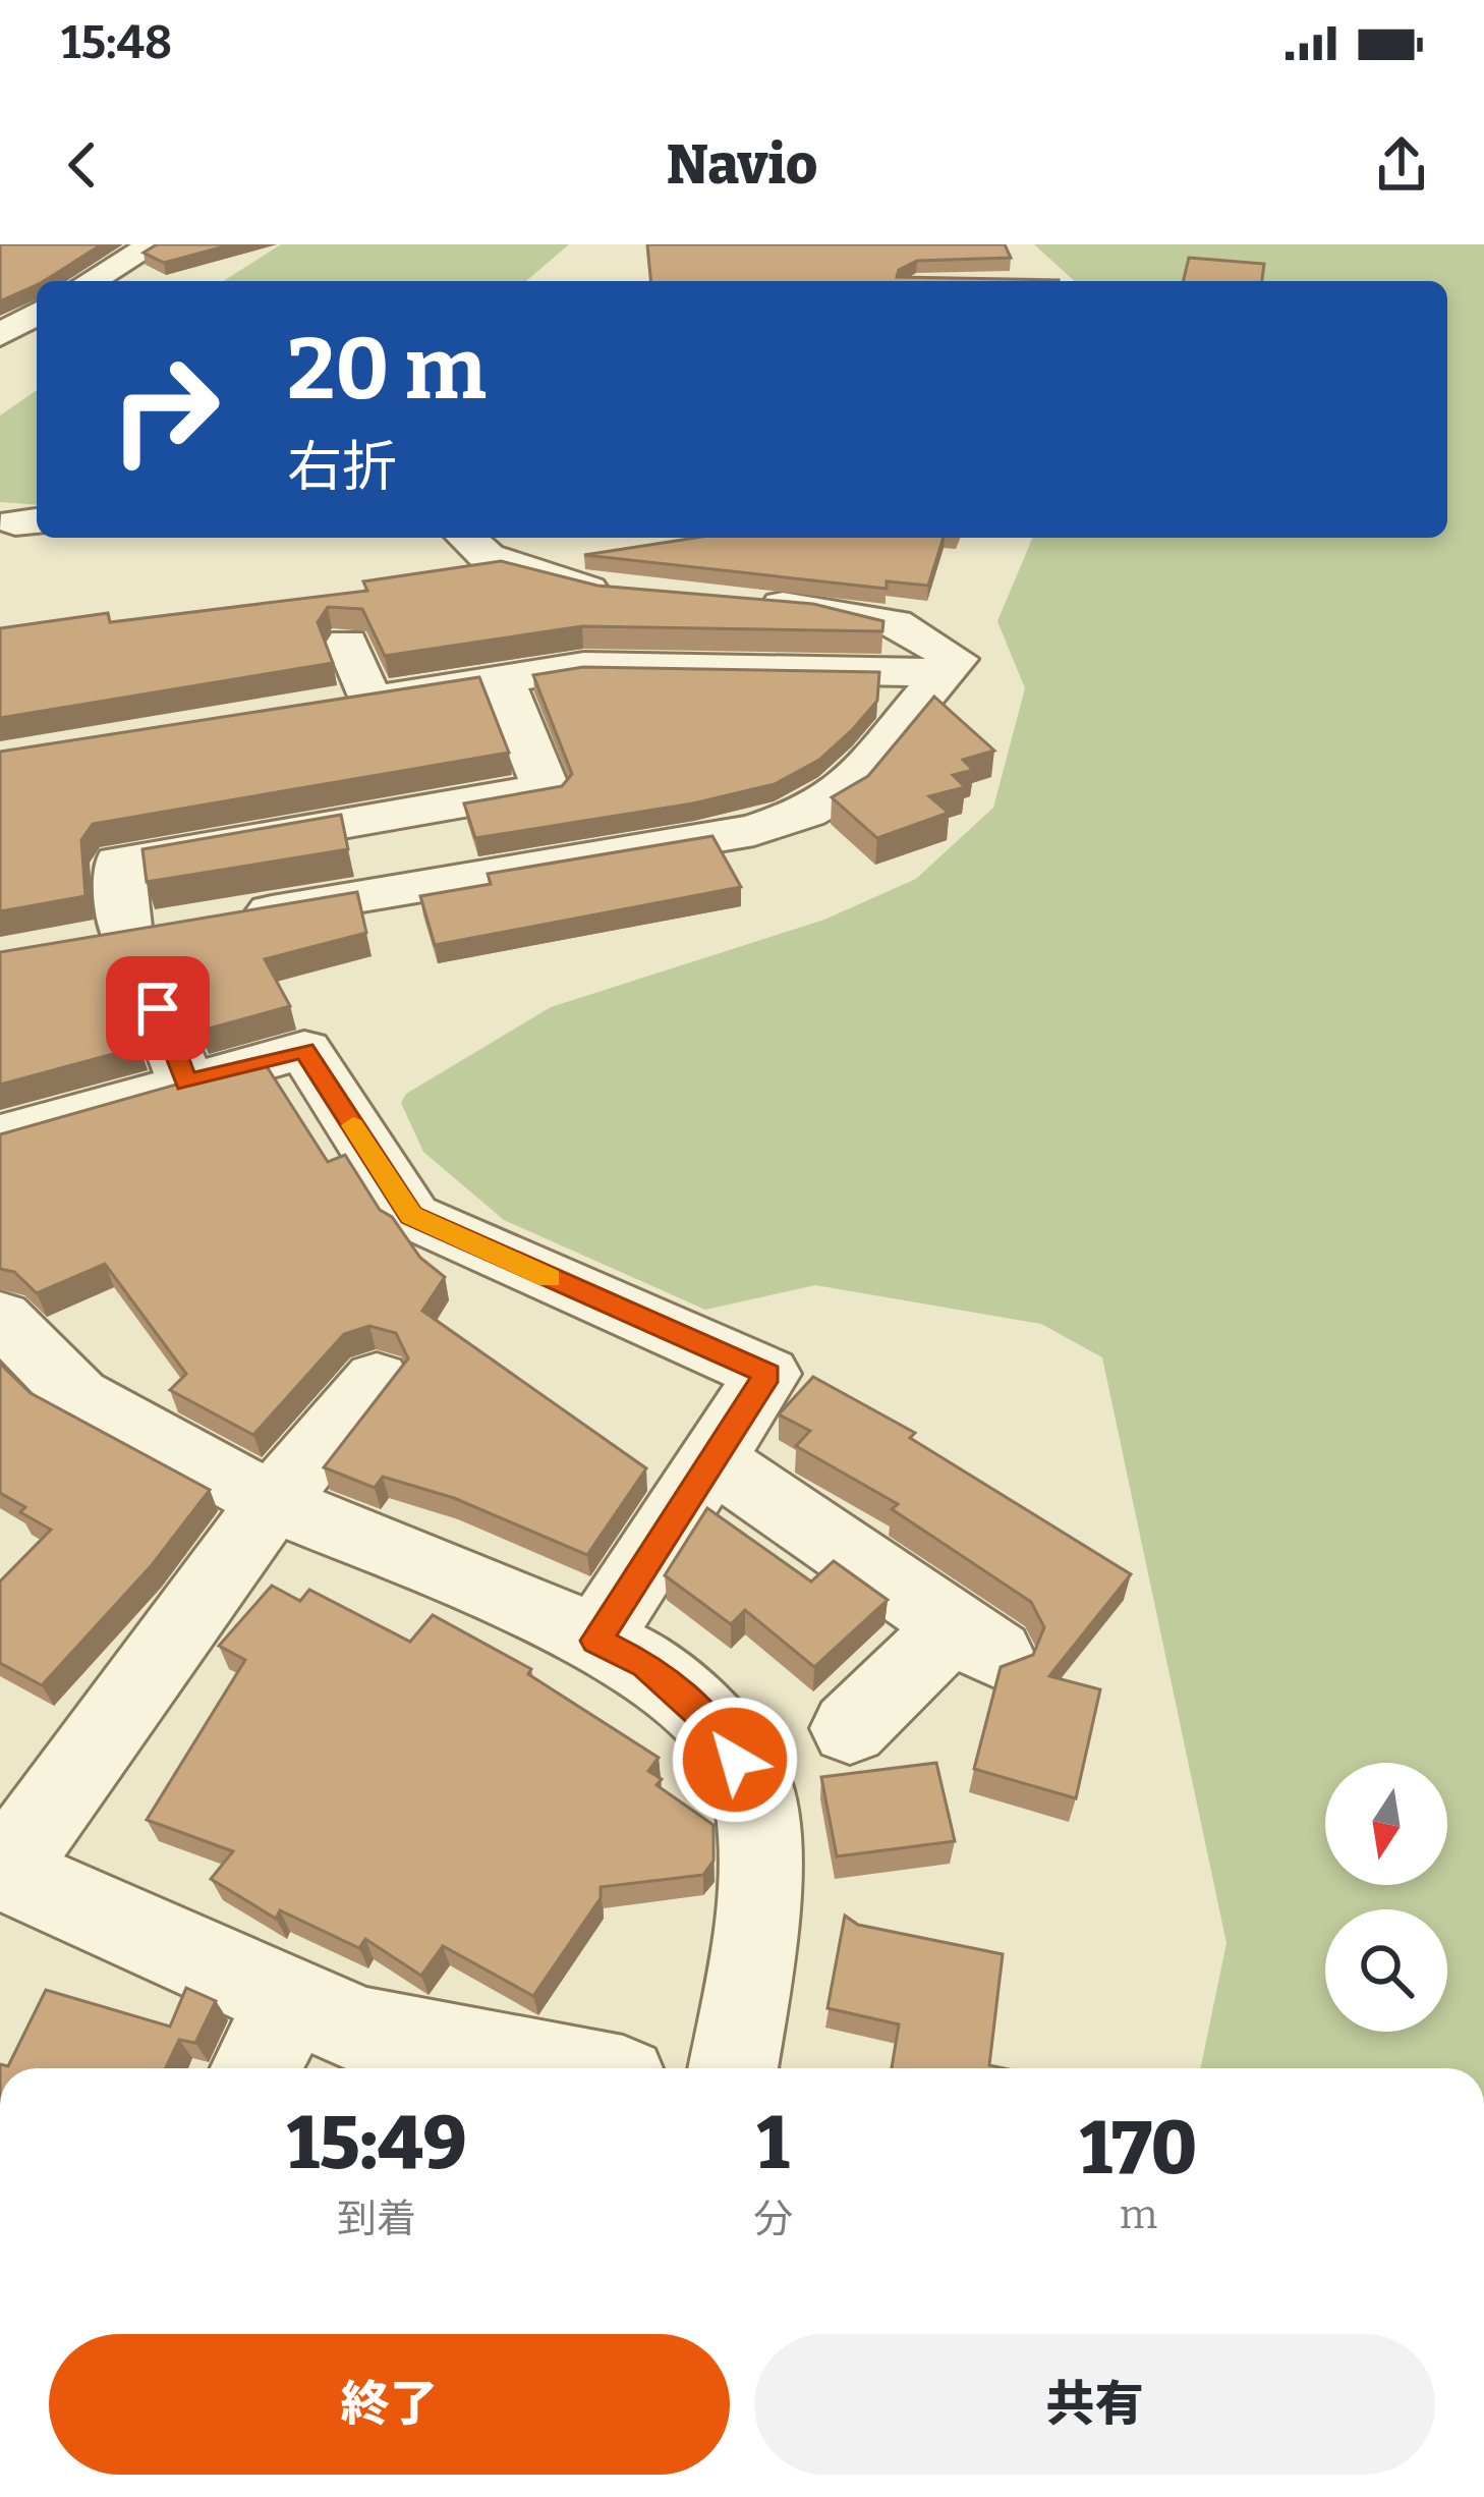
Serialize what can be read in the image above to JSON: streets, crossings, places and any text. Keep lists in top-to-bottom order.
{
  "north": "bottom",
  "page": {
    "status": "15:48",
    "header": "Navio",
    "turn": ["20 m", "右折"],
    "eta": [
      "15:49",
      "到着",
      "1",
      "分",
      "170",
      "m"
    ],
    "buttons": ["終了", "共有"]
  }
}
